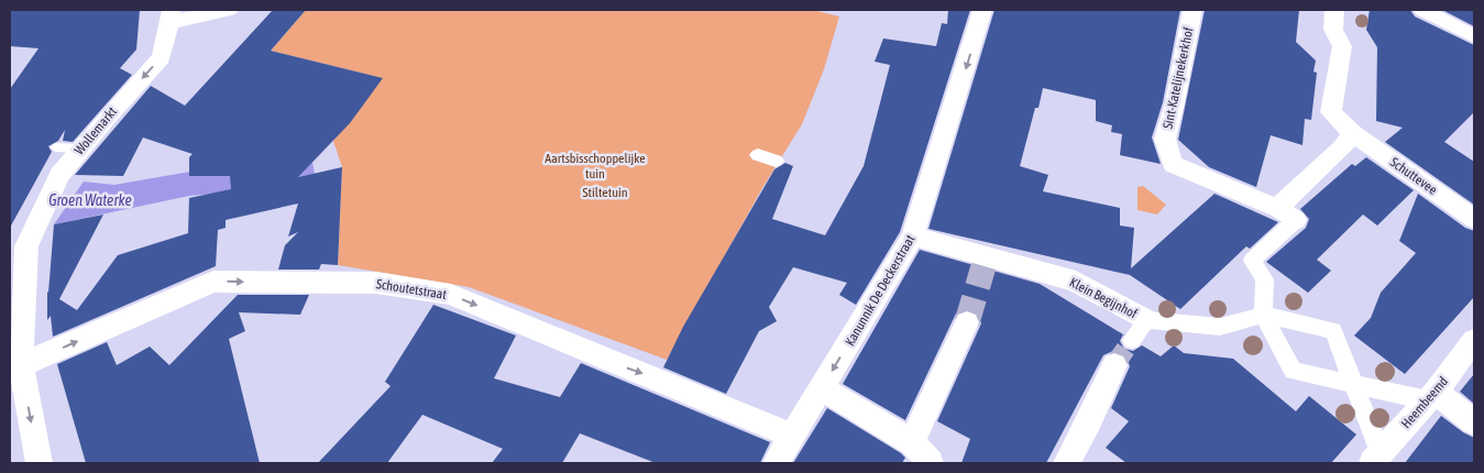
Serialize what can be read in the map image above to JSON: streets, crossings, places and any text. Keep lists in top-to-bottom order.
{
  "streets": {
    "street": [
      "Sint-Katelijnekerkhof",
      "Wollemarkt",
      "Schuttevee",
      "Schoutetstraat",
      "Kanunnik De Deckerstraat",
      "Klein Begijnhof",
      "Heembeemd"
    ]
  },
  "crossings": [
    ["Wollemarkt", "Schoutetstraat"],
    ["Schoutetstraat", "Kanunnik De Deckerstraat"],
    ["Kanunnik De Deckerstraat", "Klein Begijnhof"],
    ["Klein Begijnhof", "Heembeemd"]
  ],
  "one_way": ["Wollemarkt", "Schoutetstraat"],
  "water": ["Groen Waterke"],
  "parks": ["Aartsbisschoppelijke tuin", "Stiltetuin"]
}
